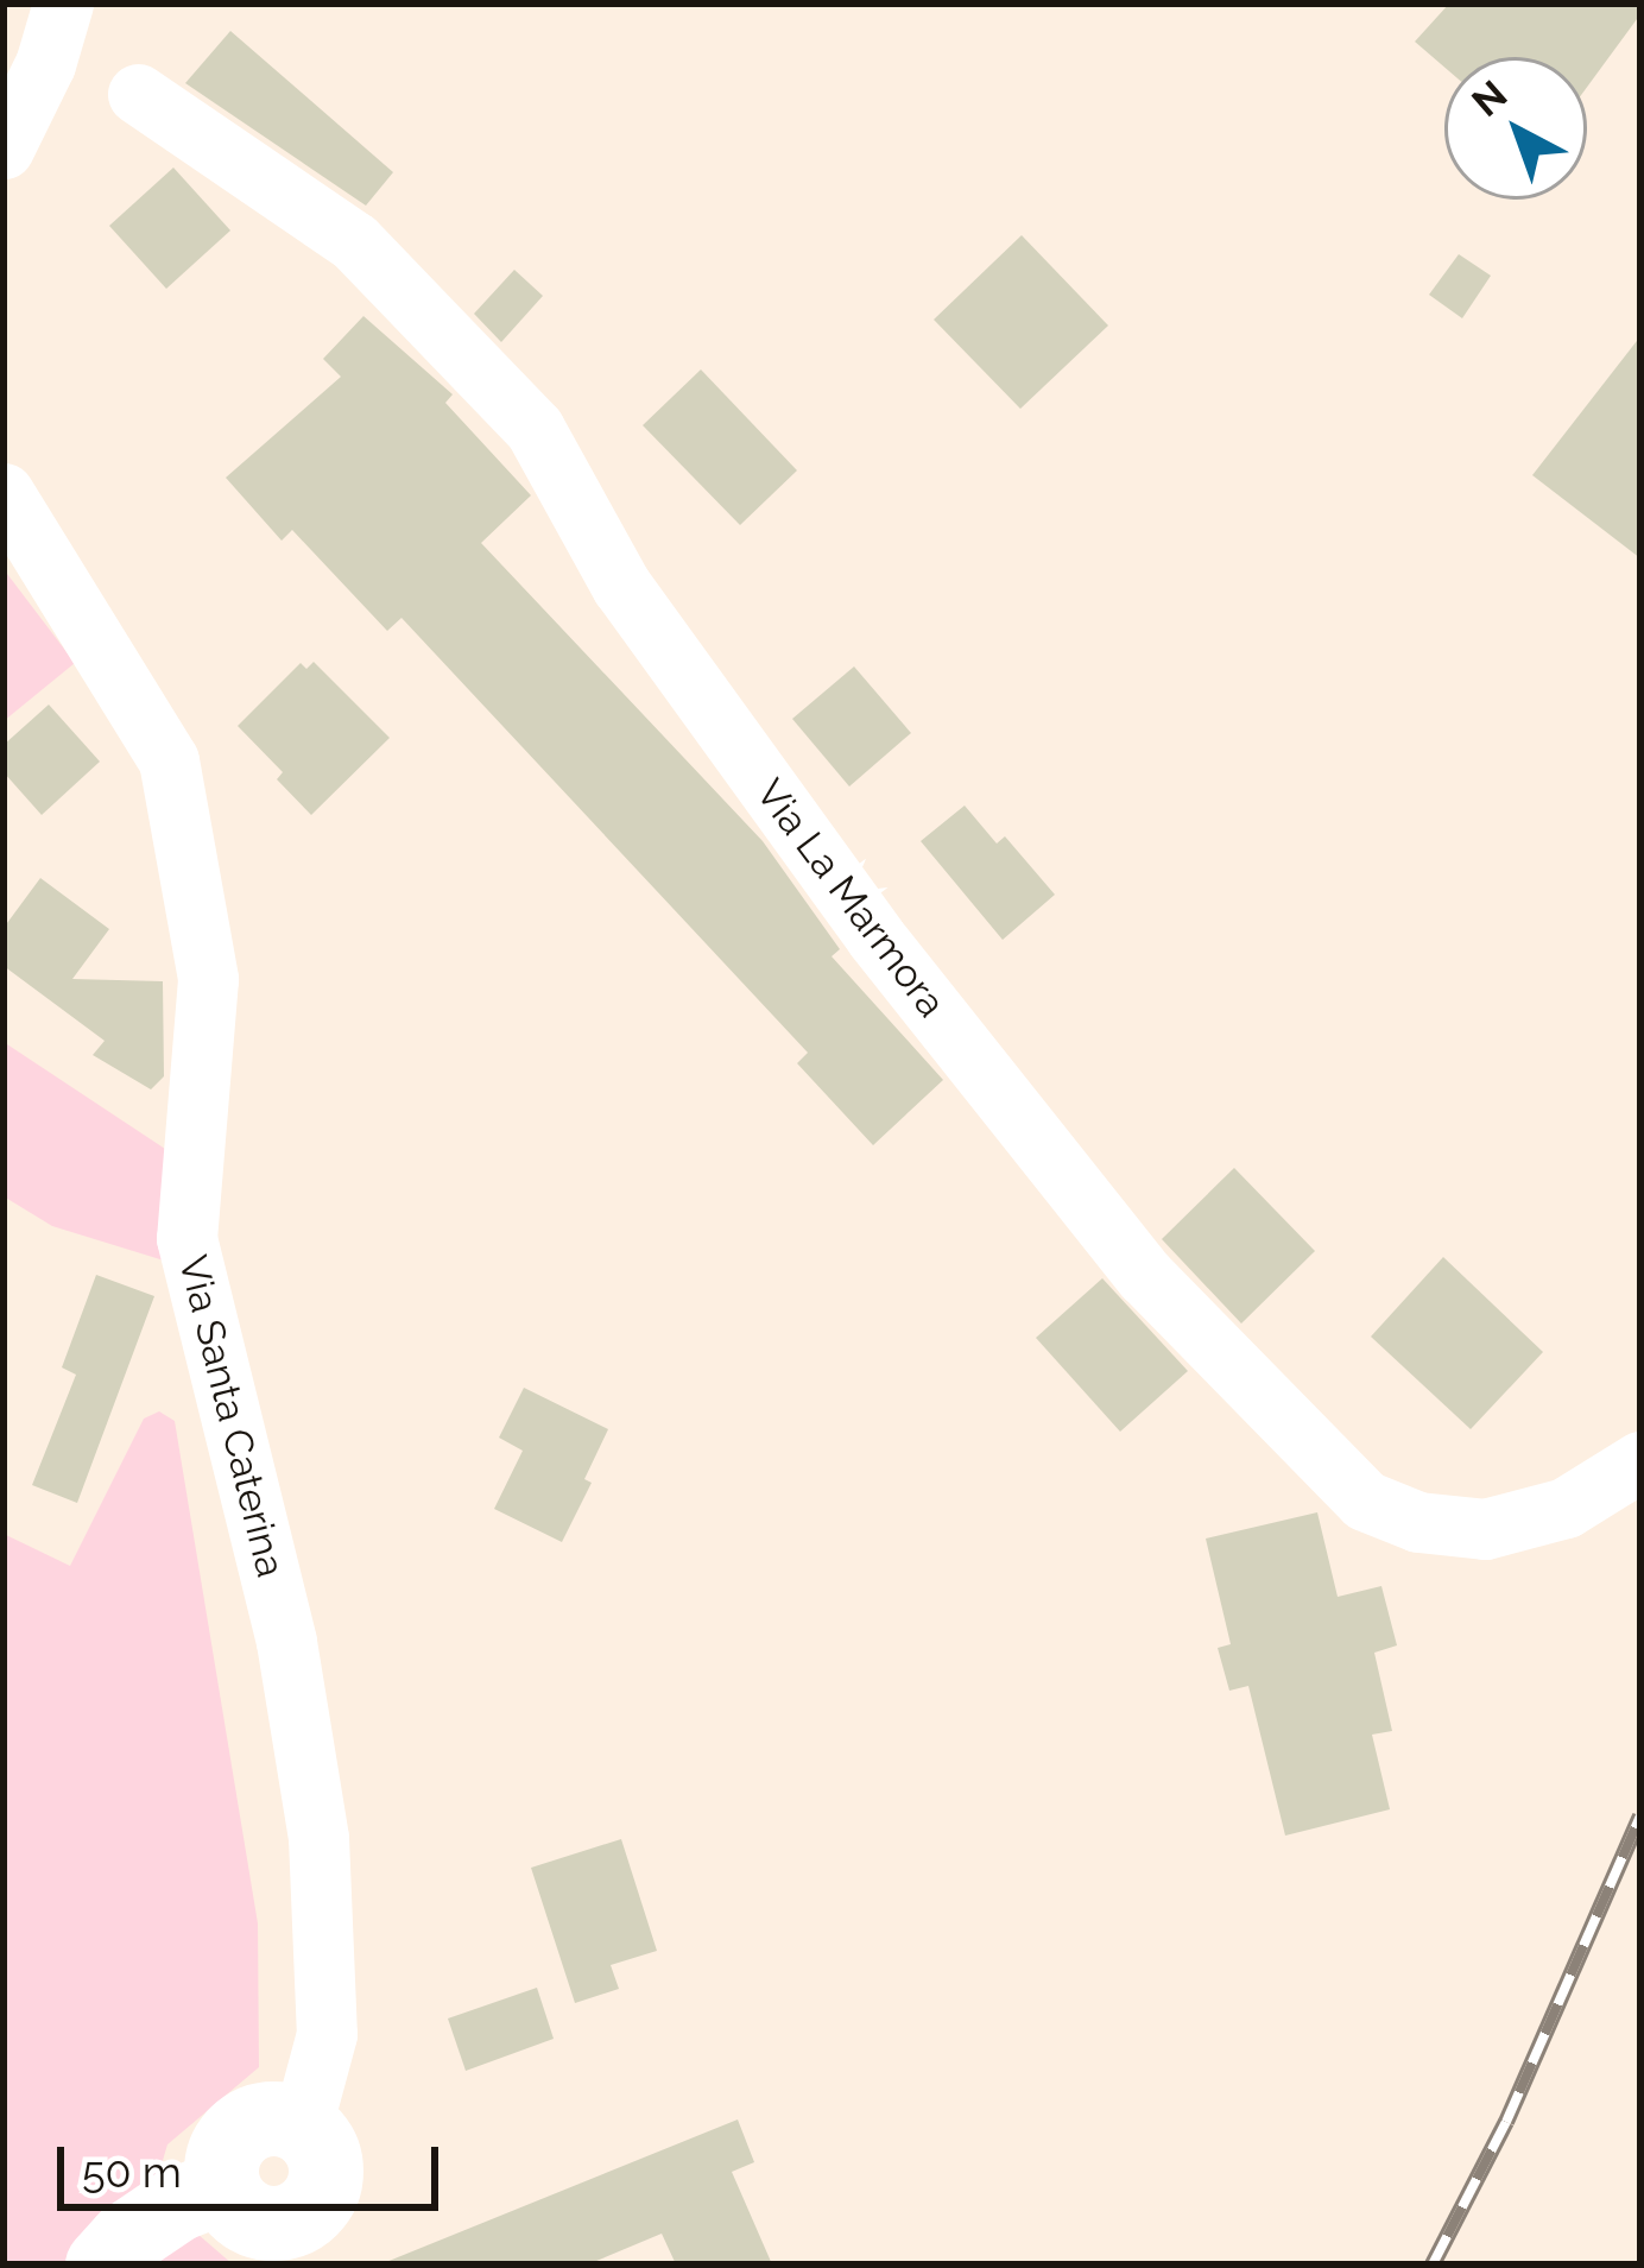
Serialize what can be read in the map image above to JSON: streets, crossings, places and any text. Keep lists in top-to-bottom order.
{
  "streets": {
    "street": ["Via La Marmora", "Via Santa Caterina"]
  },
  "scale_bar": "50 m",
  "north": "top left"
}
